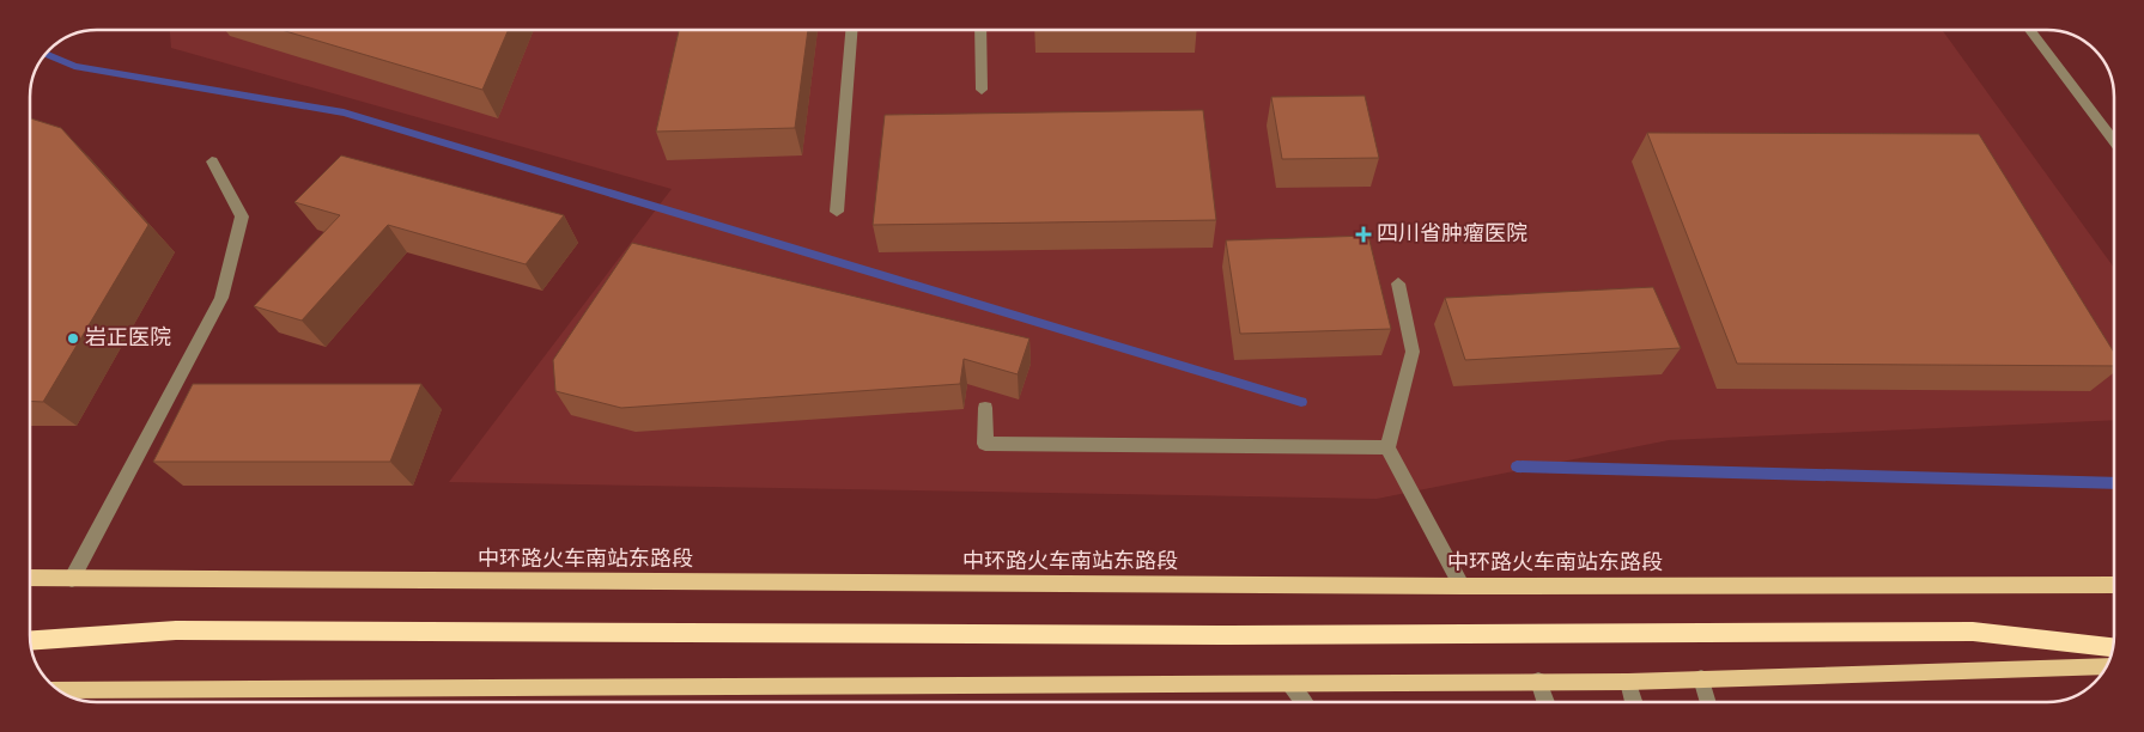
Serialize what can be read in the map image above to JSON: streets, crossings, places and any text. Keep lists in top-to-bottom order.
{
  "streets": {
    "main road": ["中环路火车南站东路段"]
  },
  "places": {
    "health": ["四川省肿瘤医院"],
    "other": ["岩正医院"]
  }
}
